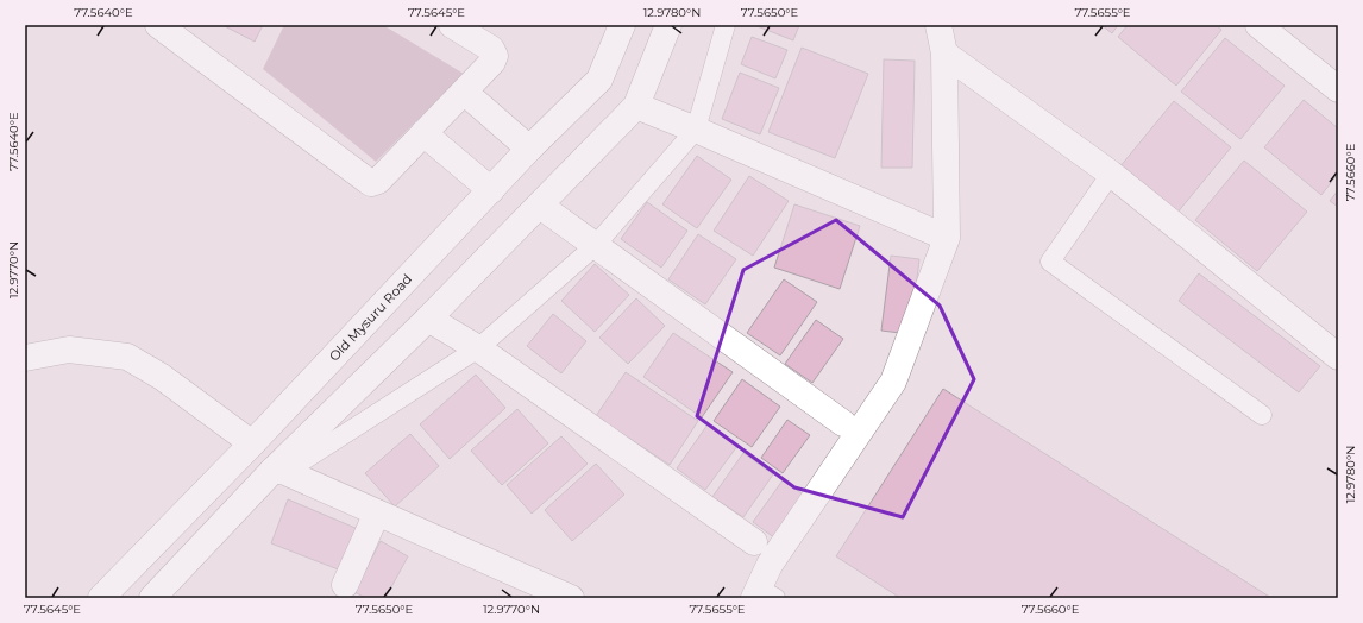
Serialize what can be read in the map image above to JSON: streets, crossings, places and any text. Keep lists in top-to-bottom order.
{
  "streets": {
    "street": ["Old Mysuru Road"]
  },
  "coordinates": [
    "77.5640°E",
    "77.5645°E",
    "12.9780°N",
    "77.5650°E",
    "77.5655°E",
    "77.5660°E",
    "12.9770°N"
  ]
}
